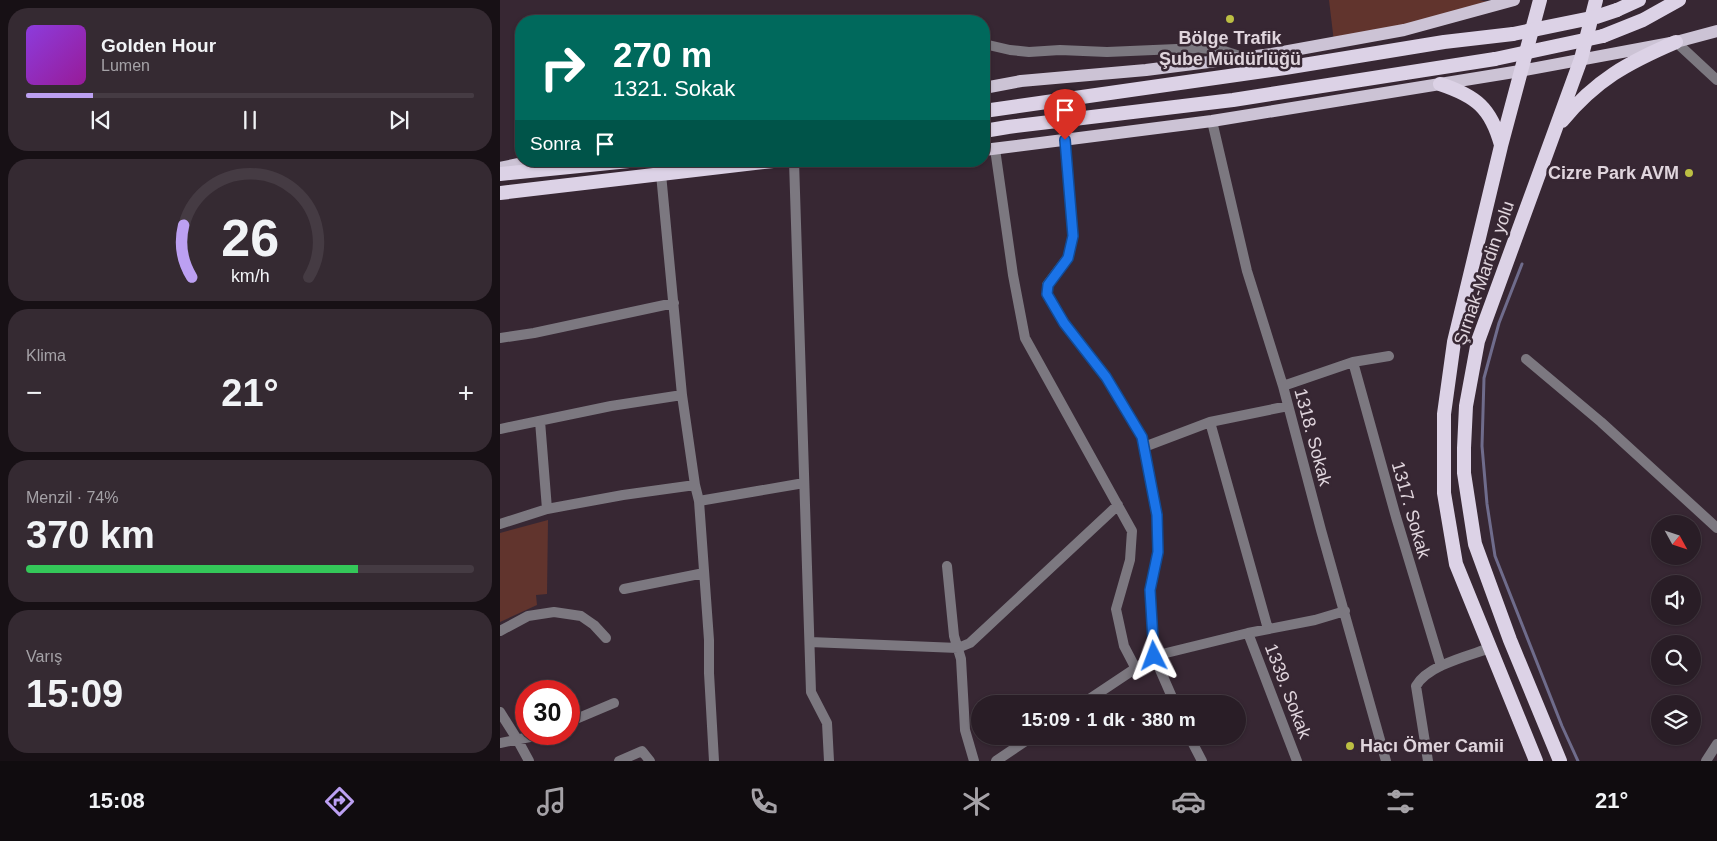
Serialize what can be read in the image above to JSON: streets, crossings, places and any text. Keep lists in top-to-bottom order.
{
  "streets": {
    "highway": ["Şırnak-Mardin yolu"],
    "street": ["1318. Sokak", "1317. Sokak", "1339. Sokak"]
  },
  "places": ["Bölge Trafik Şube Müdürlüğü", "Cizre Park AVM", "Hacı Ömer Camii"],
  "north": "bottom right",
  "page": {
    "turn": ["270 m", "1321. Sokak"],
    "song": ["Golden Hour", "Lumen"],
    "then": "Sonra",
    "tile": [
      "Klima",
      ["Menzil · 74%", "370 km"],
      ["Varış", "15:09"]
    ],
    "heat": ["−", "21°", "+"],
    "limit": "30",
    "trip": "15:09 · 1 dk · 380 m",
    "tabs": ["15:08", "21°"],
    "gauge": ["26", "km/h"]
  }
}
